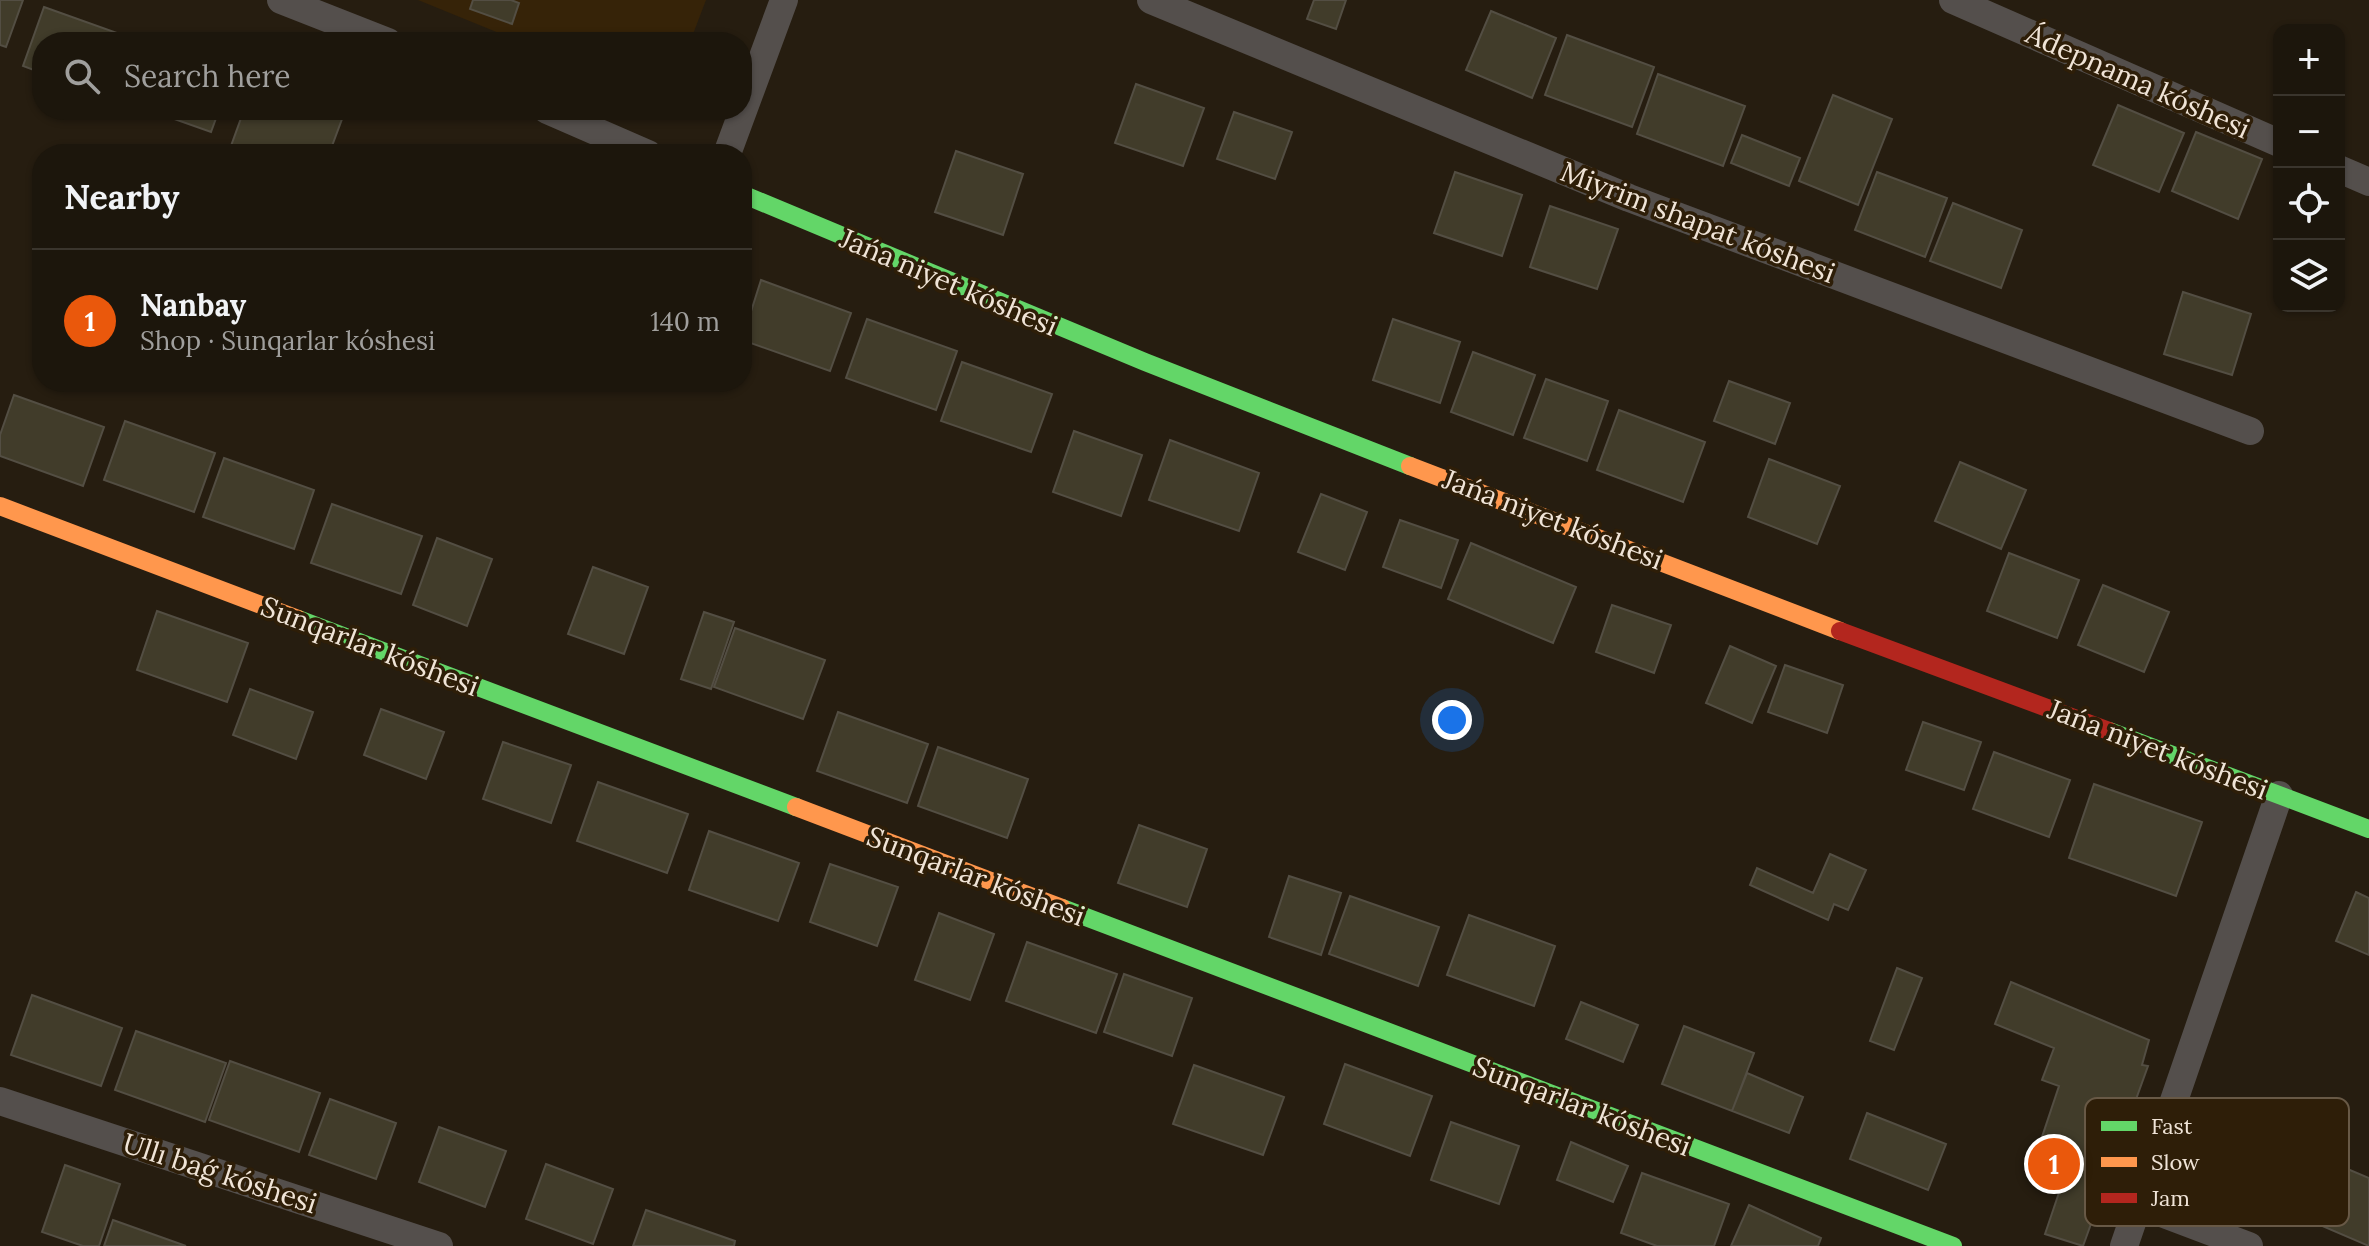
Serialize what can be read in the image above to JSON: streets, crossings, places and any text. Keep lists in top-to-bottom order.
{
  "streets": {
    "street": [
      "Ádepnama kóshesi",
      "Miyrim shapat kóshesi",
      "Jańa niyet kóshesi",
      "Sunqarlar kóshesi",
      "Ullı baǵ kóshesi"
    ]
  },
  "legend": ["Fast", "Slow", "Jam"],
  "page": {
    "map_buttons": ["+", "−"],
    "search": "Search here",
    "heading": "Nearby",
    "list": [
      {
        "mark": "1",
        "name": "Nanbay",
        "note": "Shop · Sunqarlar kóshesi",
        "value": "140 m"
      }
    ],
    "pins": "1"
  }
}
